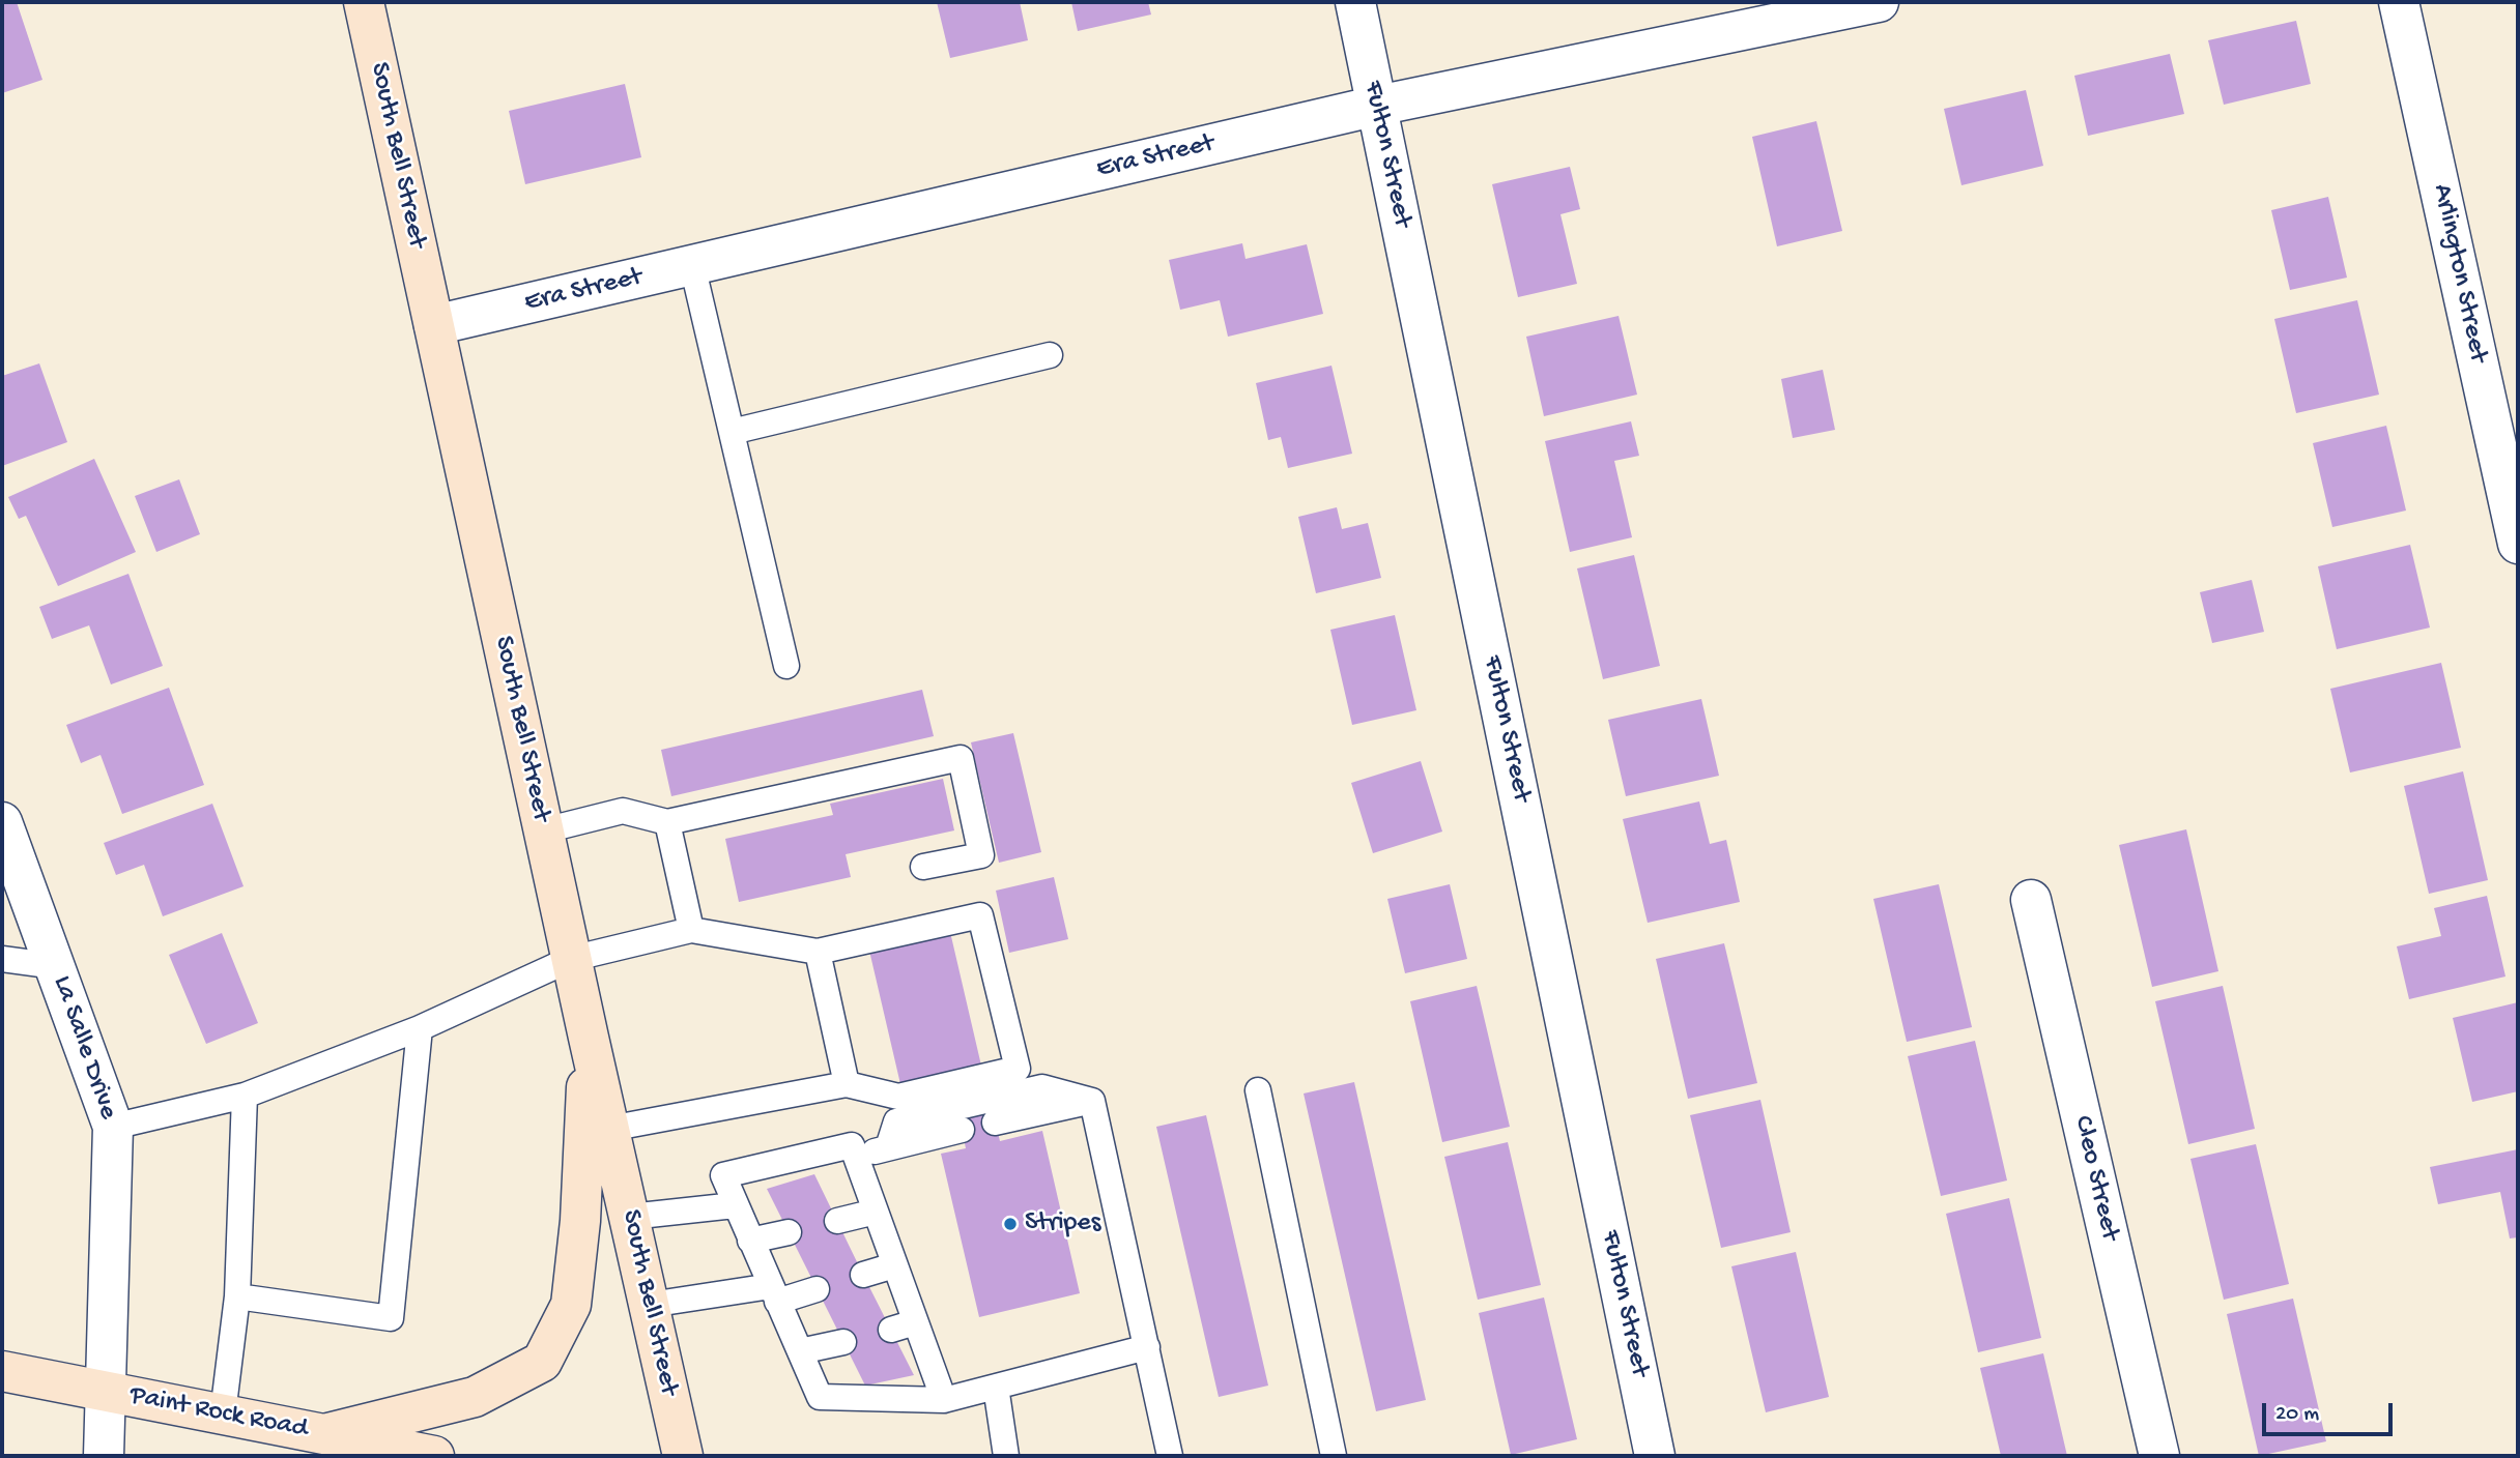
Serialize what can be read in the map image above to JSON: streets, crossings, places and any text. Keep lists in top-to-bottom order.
{
  "streets": {
    "main road": ["South Bell Street", "Paint Rock Road"],
    "street": [
      "Fulton Street",
      "Era Street",
      "Arlington Street",
      "La Salle Drive",
      "Cleo Street"
    ]
  },
  "crossings": [
    ["Fulton Street", "Era Street"],
    ["South Bell Street", "Era Street"],
    ["La Salle Drive", "Paint Rock Road"]
  ],
  "places": ["Stripes"],
  "scale_bar": "20 m"
}
